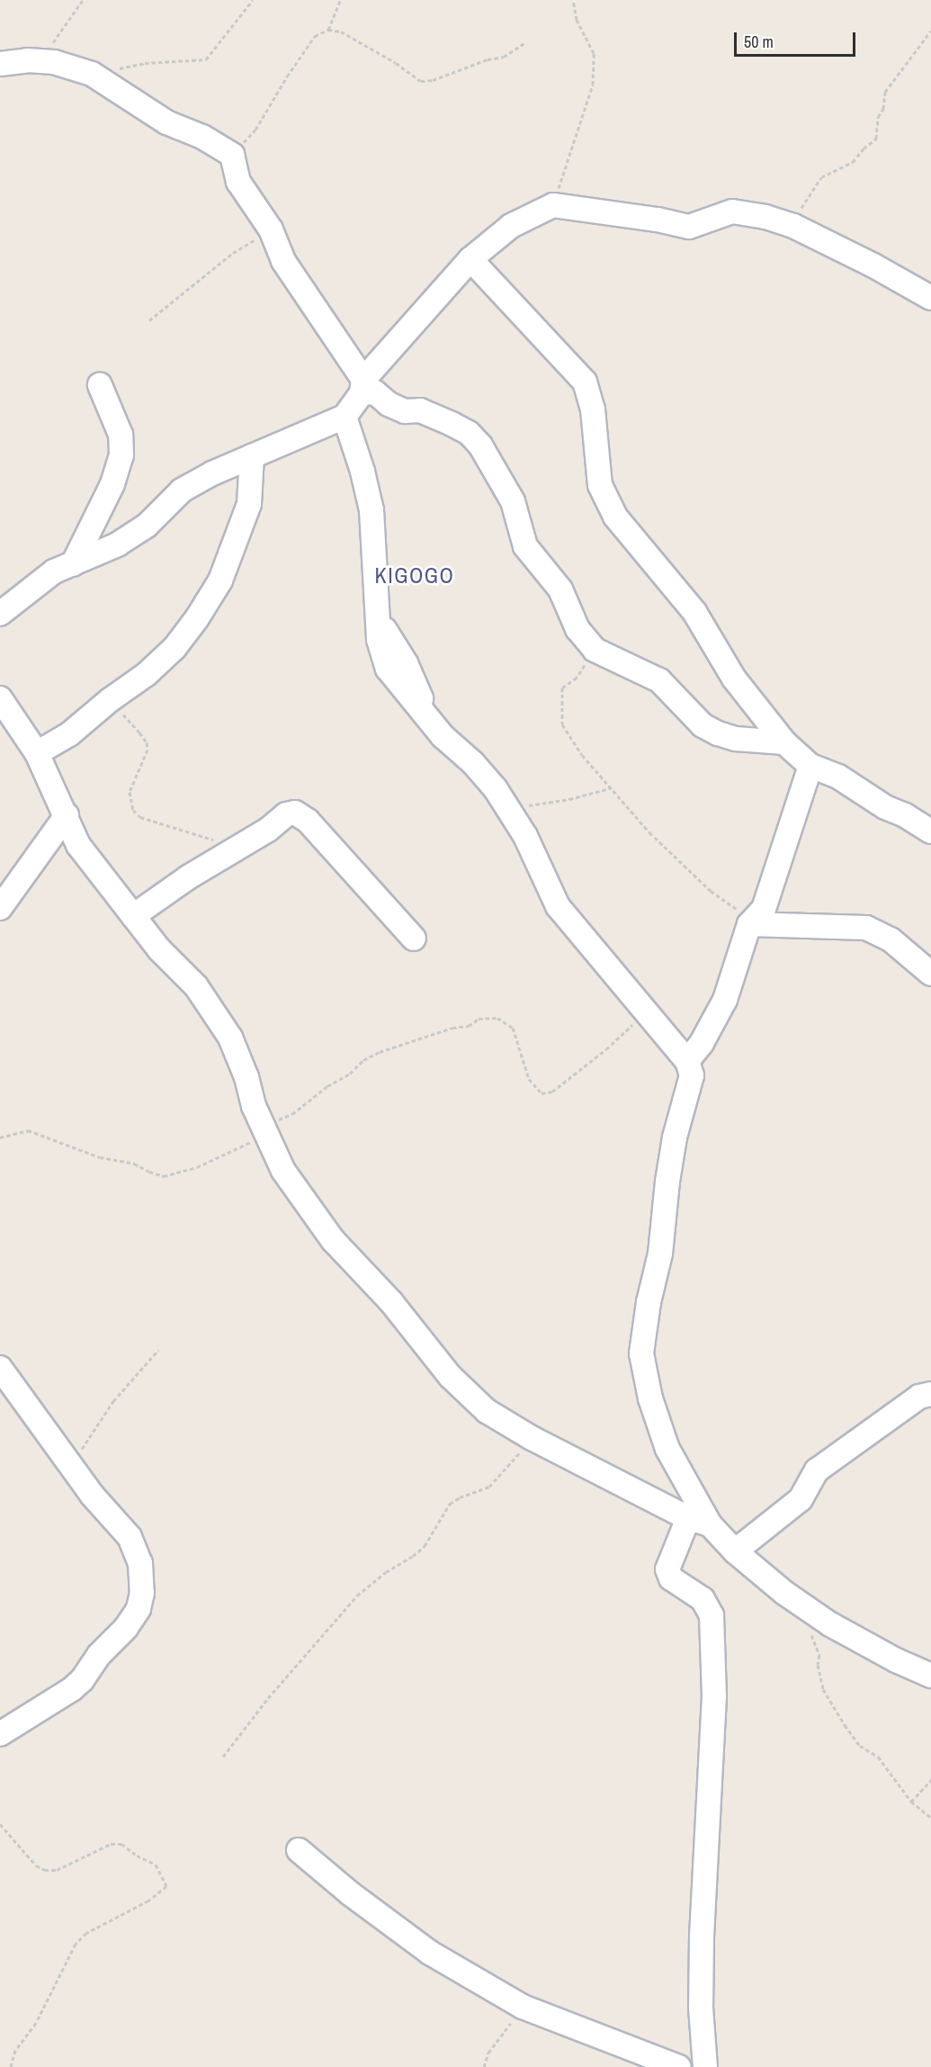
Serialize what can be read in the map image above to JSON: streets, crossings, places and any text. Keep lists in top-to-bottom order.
{
  "districts": ["KIGOGO"],
  "scale_bar": "50 m"
}
